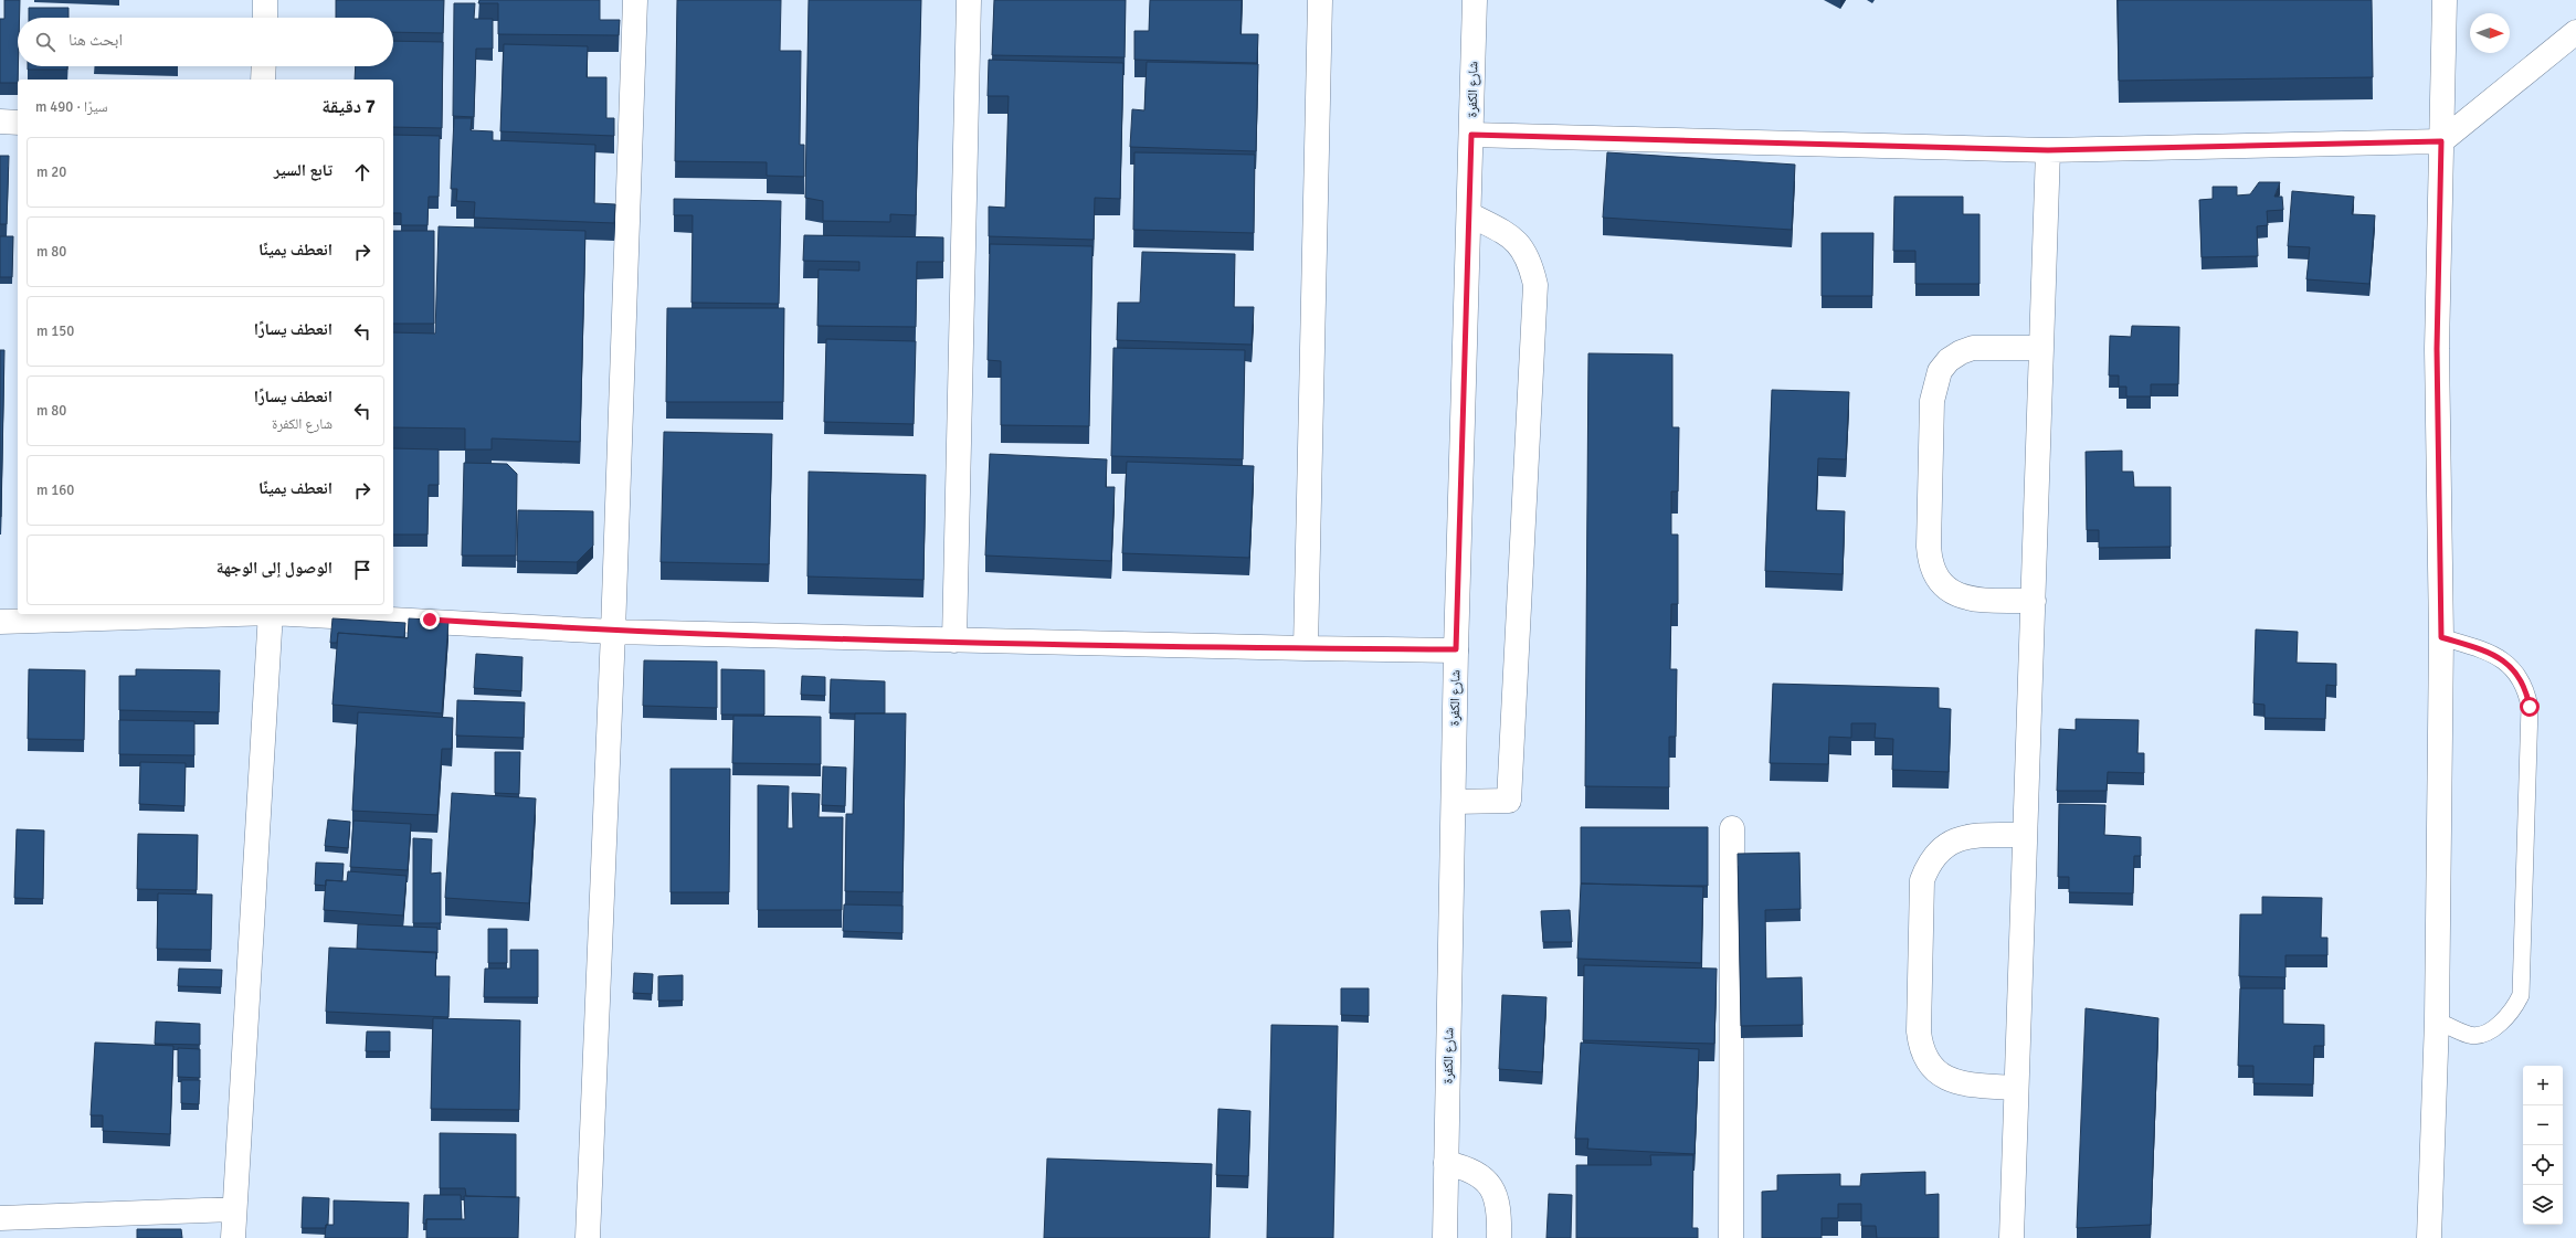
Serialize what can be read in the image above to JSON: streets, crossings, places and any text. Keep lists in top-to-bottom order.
{
  "streets": {
    "street": ["شارع الكفرة"]
  },
  "north": "right",
  "page": {
    "search": "ابحث هنا",
    "heading": ["7 دقيقة", "سيرًا · 490 m"],
    "list": [
      ["تابع السير", "20 m"],
      ["انعطف يمينًا", "80 m"],
      ["انعطف يسارًا", "150 m"],
      ["انعطف يسارًا", "شارع الكفرة", "80 m"],
      ["انعطف يمينًا", "160 m"],
      "الوصول إلى الوجهة"
    ],
    "map_buttons": ["+", "−"]
  }
}
